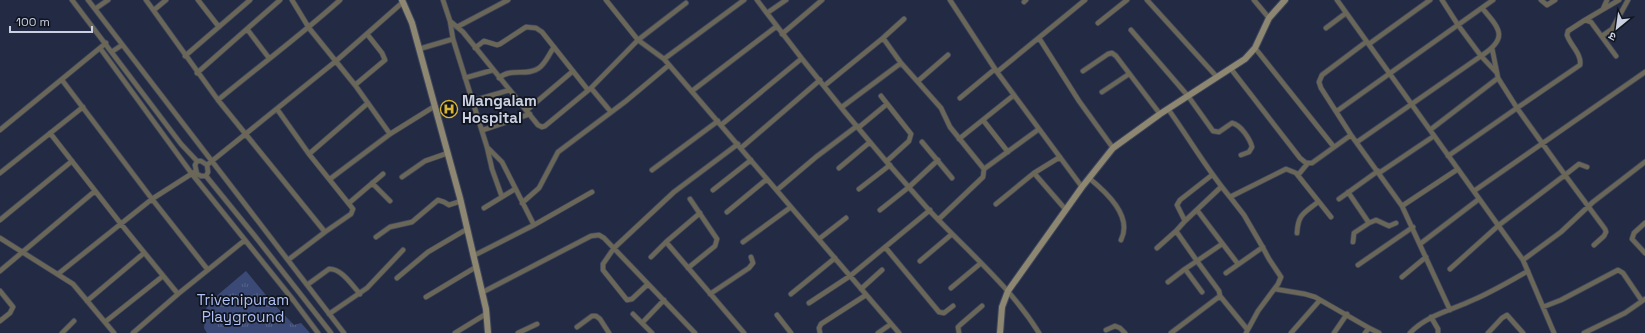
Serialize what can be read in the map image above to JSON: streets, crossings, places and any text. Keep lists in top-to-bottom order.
{
  "parks": ["Trivenipuram Playground"],
  "places": {
    "hospital": ["Mangalam Hospital"]
  },
  "scale_bar": "100 m",
  "north": "bottom left"
}
